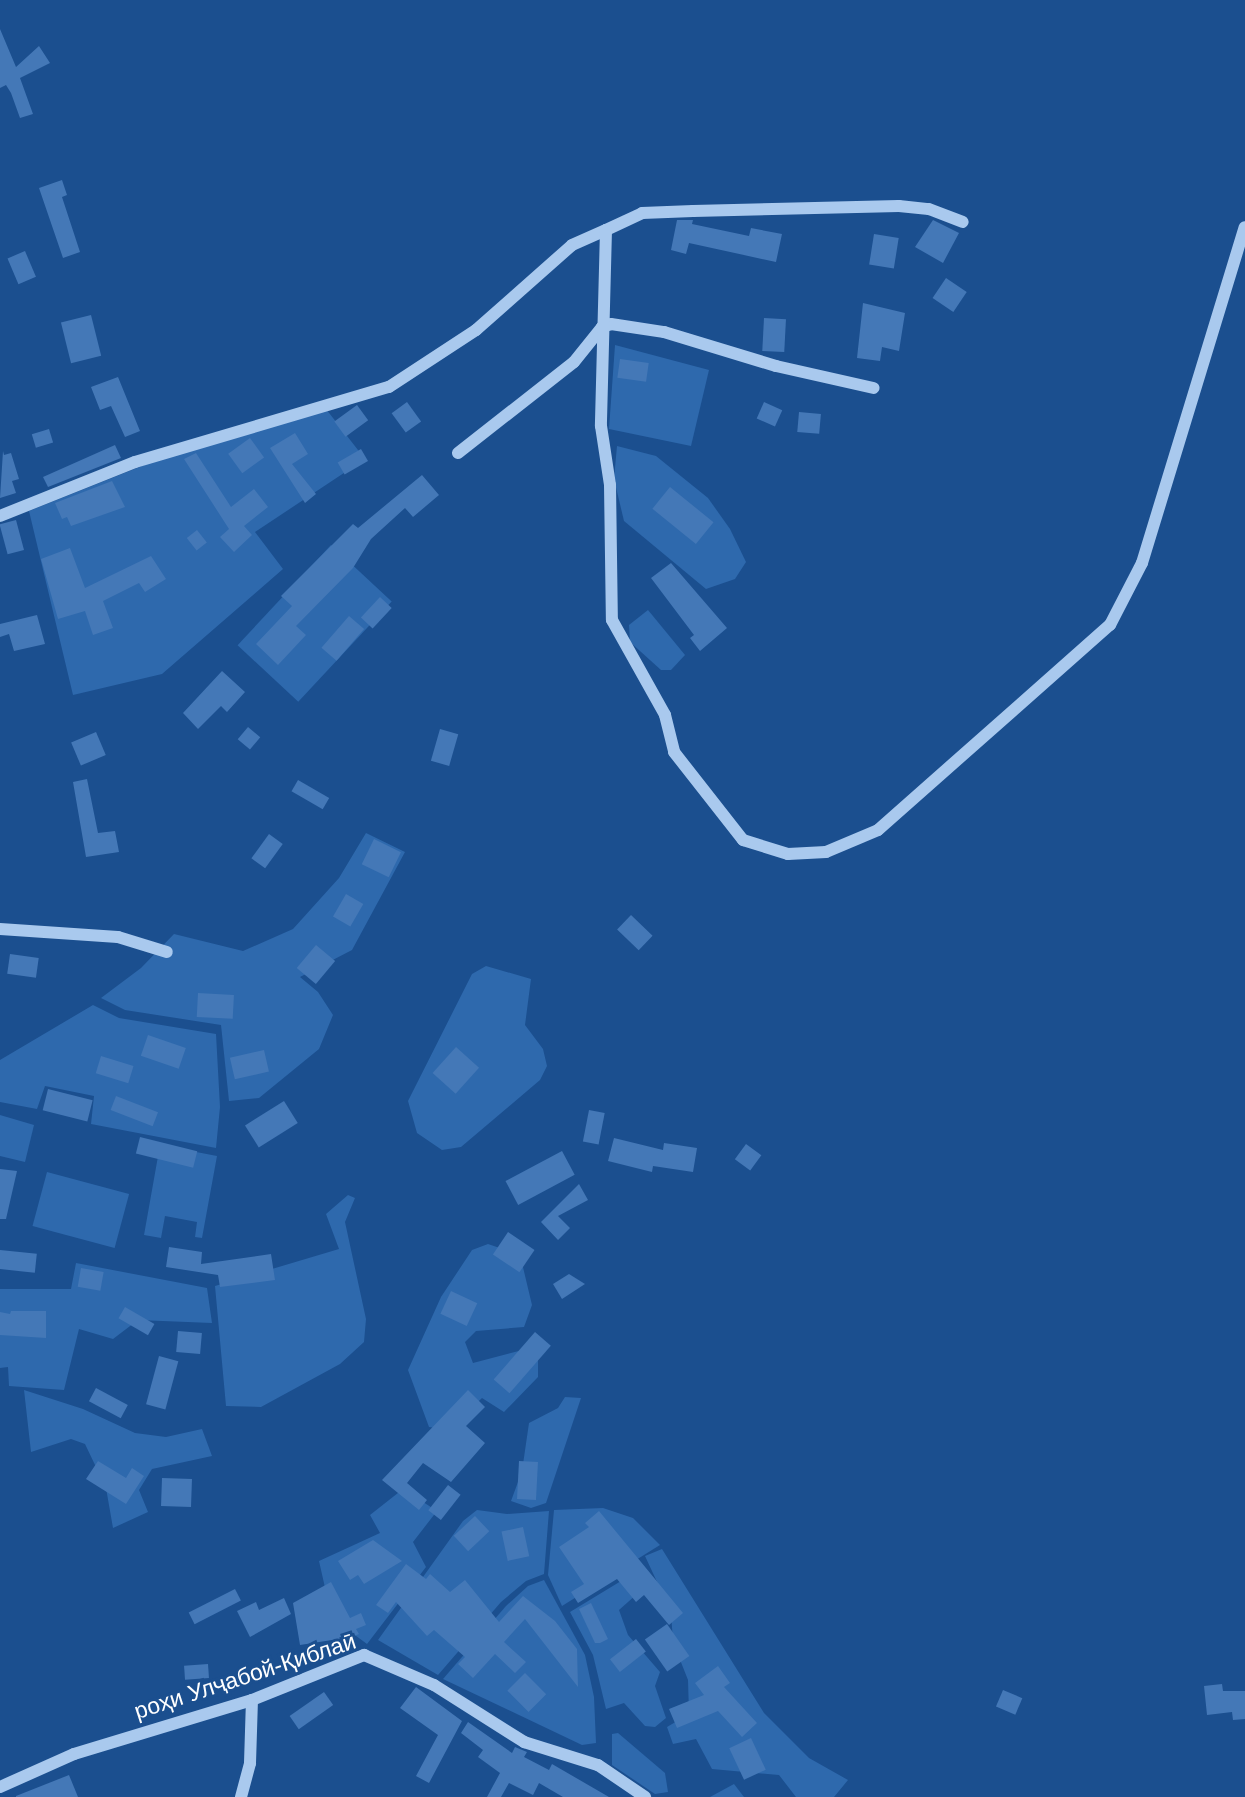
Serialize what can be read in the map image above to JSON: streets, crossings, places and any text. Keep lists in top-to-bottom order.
{
  "streets": {
    "street": ["роҳи Улҷабой-Қиблаӣ"]
  }
}
